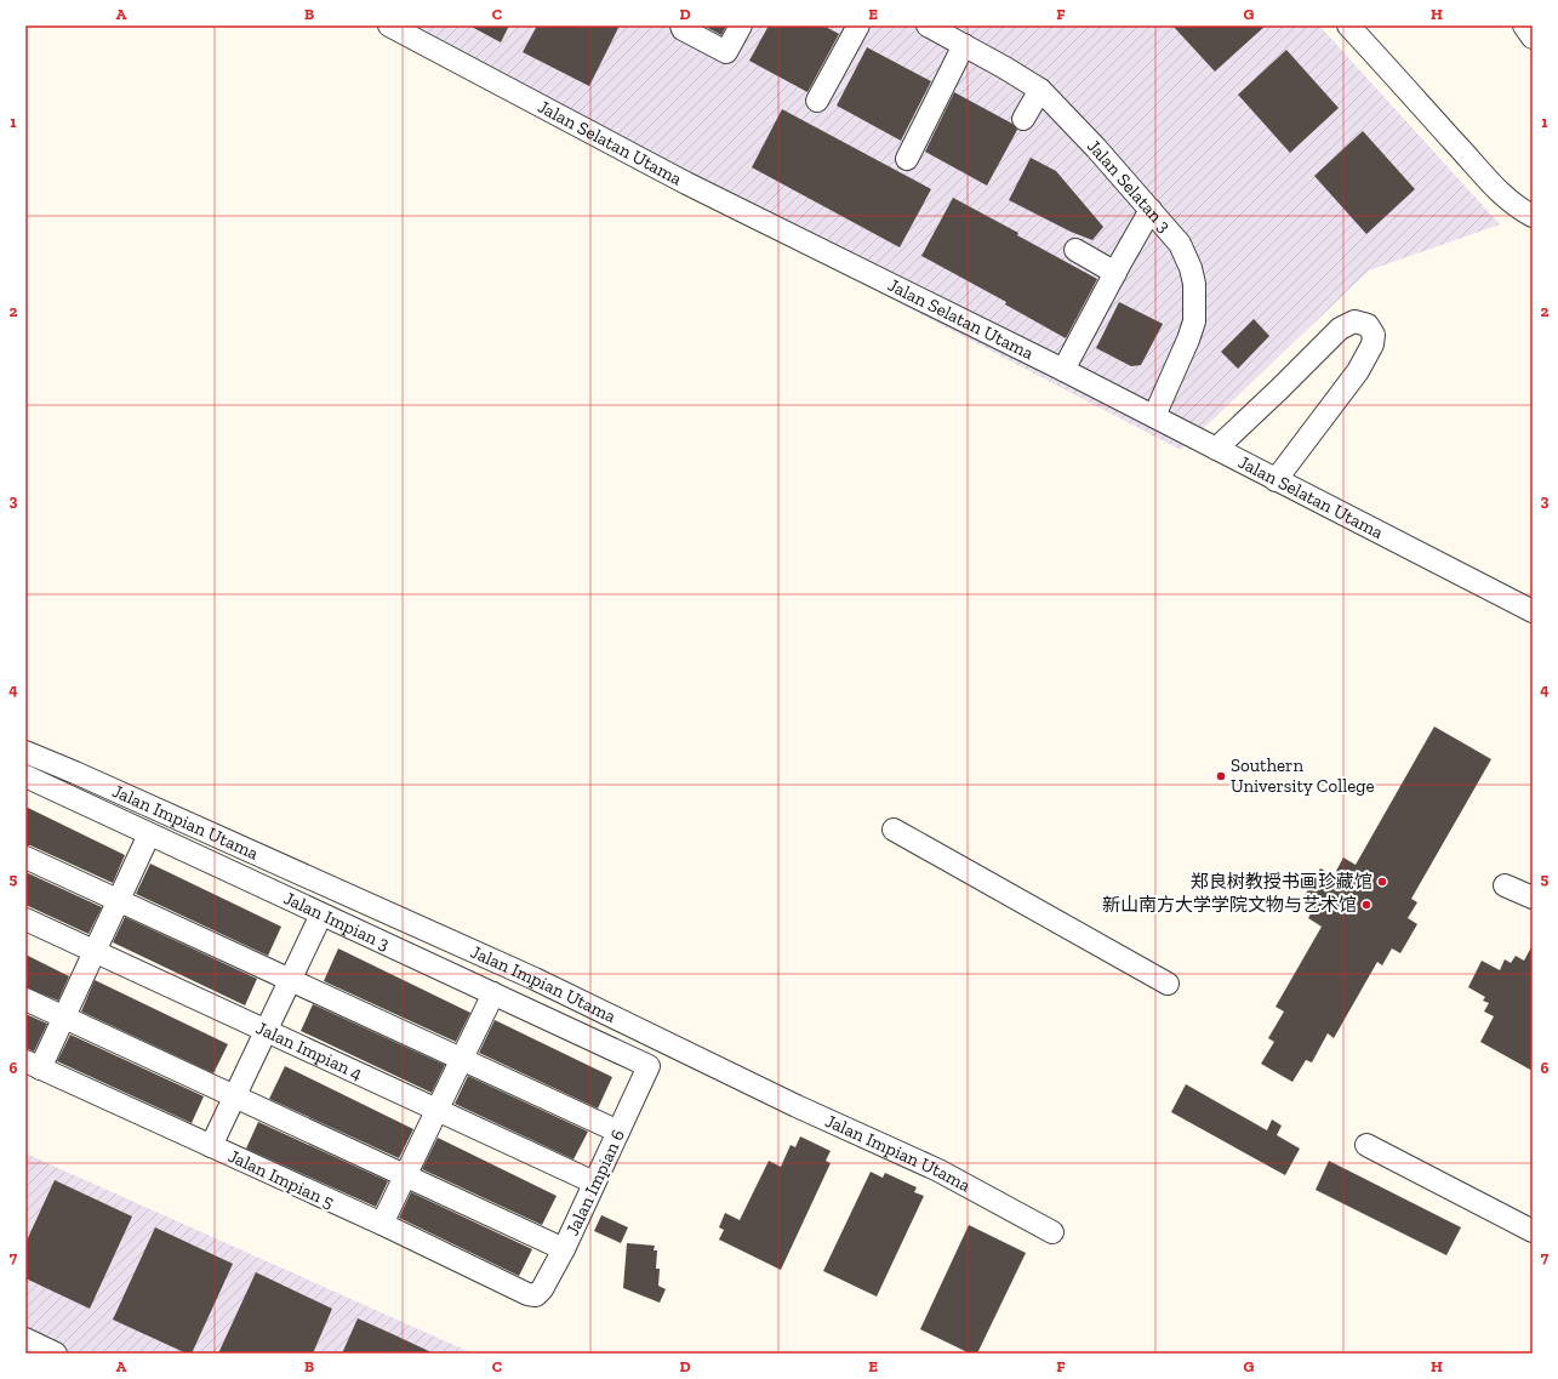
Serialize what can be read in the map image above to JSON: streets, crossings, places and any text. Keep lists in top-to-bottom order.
{
  "streets": {
    "street": [
      "Jalan Selatan Utama",
      "Jalan Selatan 3",
      "Jalan Impian Utama",
      "Jalan Impian 3",
      "Jalan Impian 4",
      "Jalan Impian 5",
      "Jalan Impian 6"
    ]
  },
  "crossings": [
    ["Jalan Selatan Utama", "Jalan Selatan 3"],
    ["Jalan Impian 3", "Jalan Impian 6"],
    ["Jalan Impian 4", "Jalan Impian 6"],
    ["Jalan Impian 5", "Jalan Impian 6"]
  ],
  "places": ["Southern University College", "郑良树教授书画珍藏馆", "新山南方大学学院文物与艺术馆"],
  "grid": {
    "columns": [
      "A",
      "B",
      "C",
      "D",
      "E",
      "F",
      "G",
      "H"
    ],
    "rows": [
      "1",
      "2",
      "3",
      "4",
      "5",
      "6",
      "7"
    ]
  }
}
